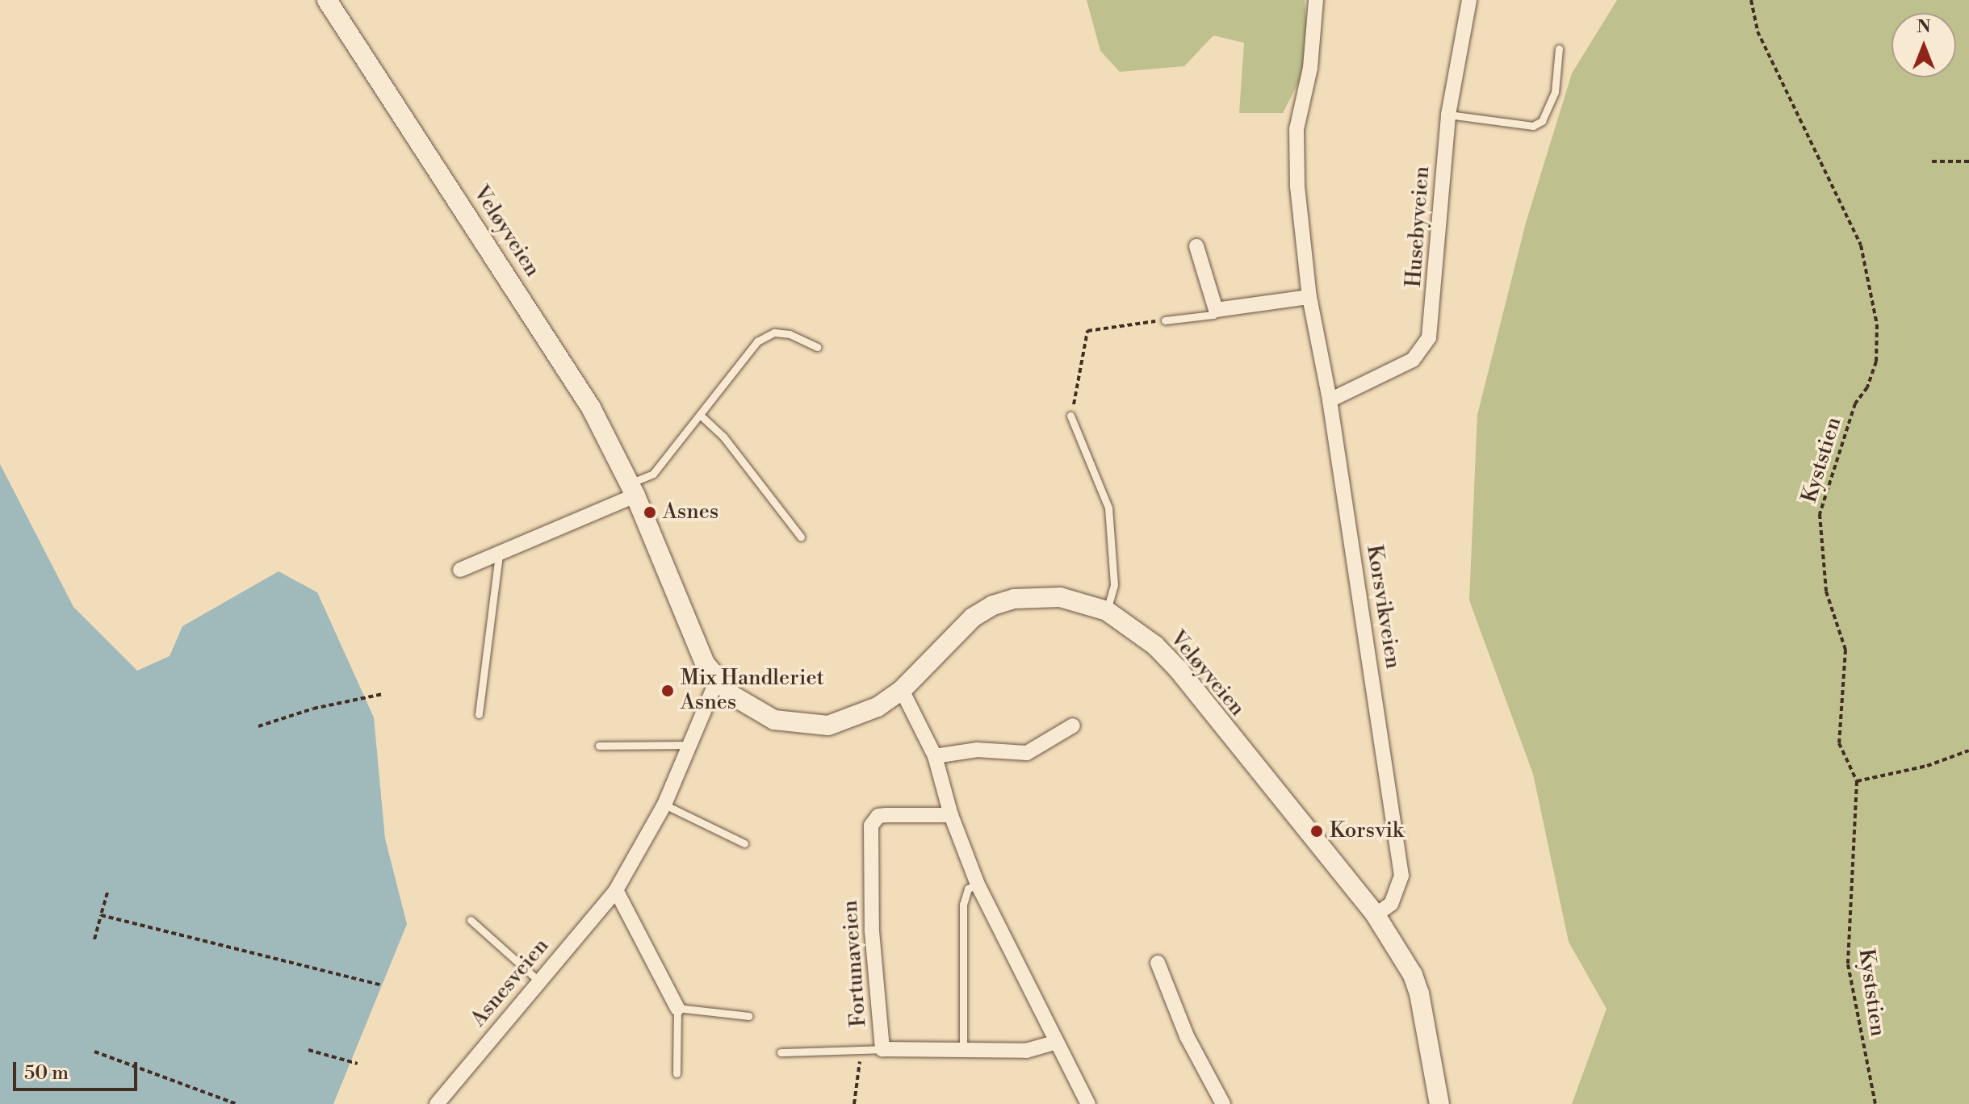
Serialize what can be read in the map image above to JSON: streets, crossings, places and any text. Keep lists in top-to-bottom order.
{
  "streets": {
    "main road": ["Veløyveien"],
    "street": [
      "Husebyveien",
      "Korsvikveien",
      "Fortunaveien",
      "Asnesveien"
    ],
    "path": ["Kyststien"]
  },
  "crossings": [
    ["Husebyveien", "Korsvikveien"],
    ["Veløyveien", "Korsvikveien"],
    ["Veløyveien", "Asnesveien"]
  ],
  "places": ["Asnes", "Mix Handleriet Asnes", "Korsvik"],
  "scale_bar": "50 m",
  "north": "top"
}
